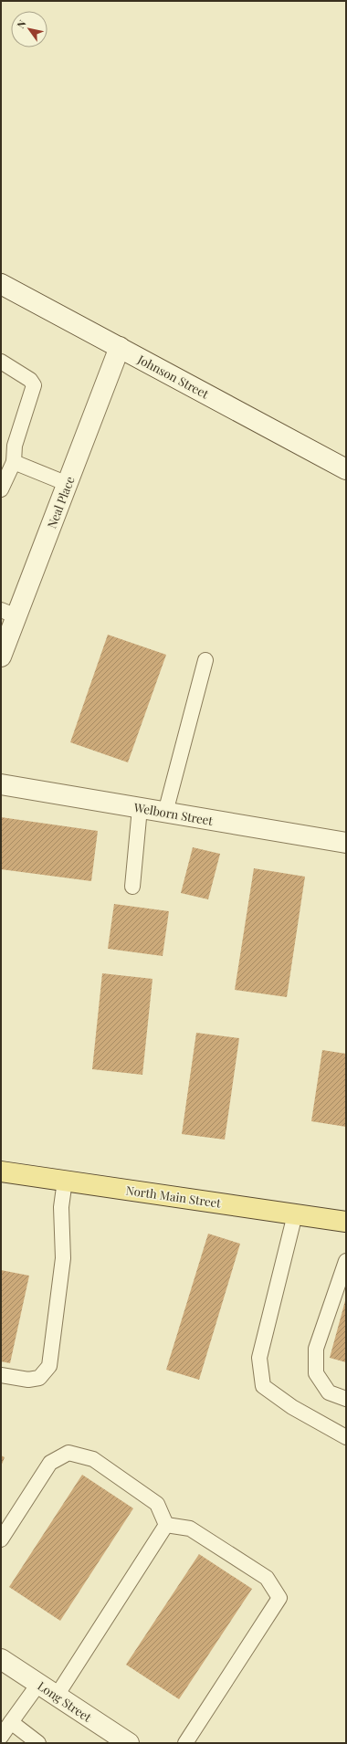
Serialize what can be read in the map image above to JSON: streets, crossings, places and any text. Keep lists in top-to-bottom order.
{
  "streets": {
    "main road": ["North Main Street"],
    "street": [
      "Johnson Street",
      "Neal Place",
      "Welborn Street",
      "Long Street"
    ]
  },
  "crossings": [
    ["Johnson Street", "Neal Place"]
  ],
  "north": "top left"
}
